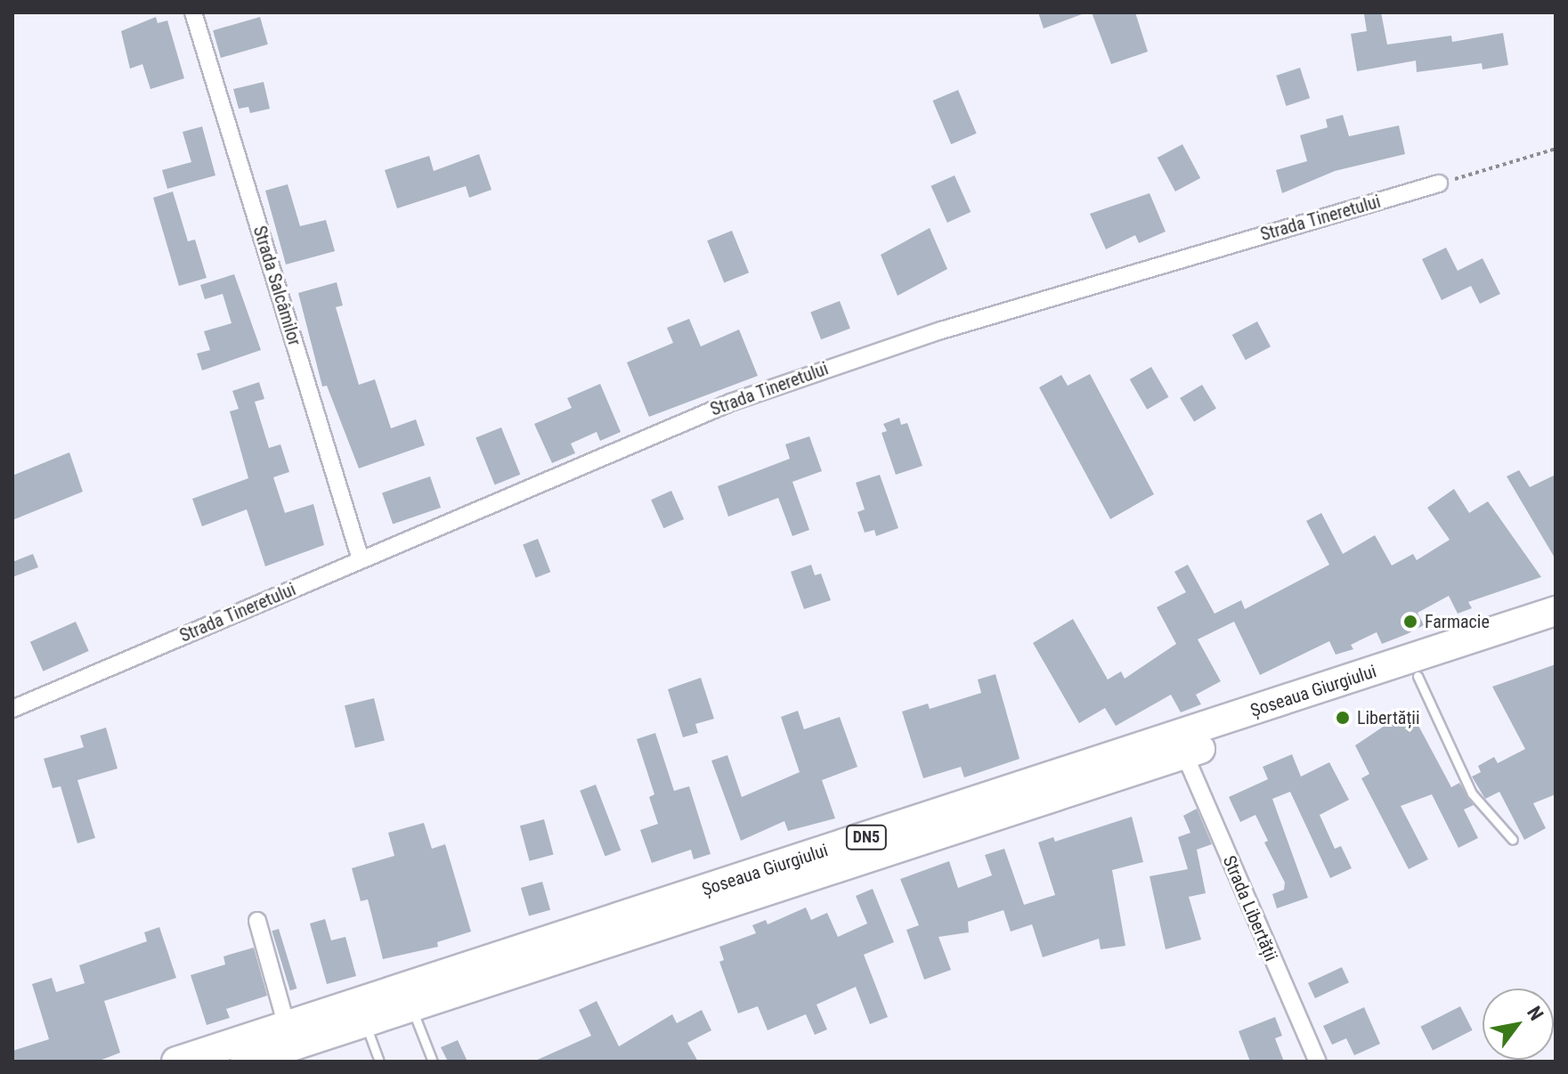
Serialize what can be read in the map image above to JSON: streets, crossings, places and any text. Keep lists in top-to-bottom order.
{
  "streets": {
    "highway": ["Șoseaua Giurgiului", "DN5"],
    "street": ["Strada Tineretului", "Strada Salcâmilor", "Strada Libertății"]
  },
  "crossings": [
    ["Strada Tineretului", "Strada Salcâmilor"],
    ["Șoseaua Giurgiului", "Strada Libertății"]
  ],
  "places": ["Farmacie", "Libertății"],
  "north": "top right"
}
